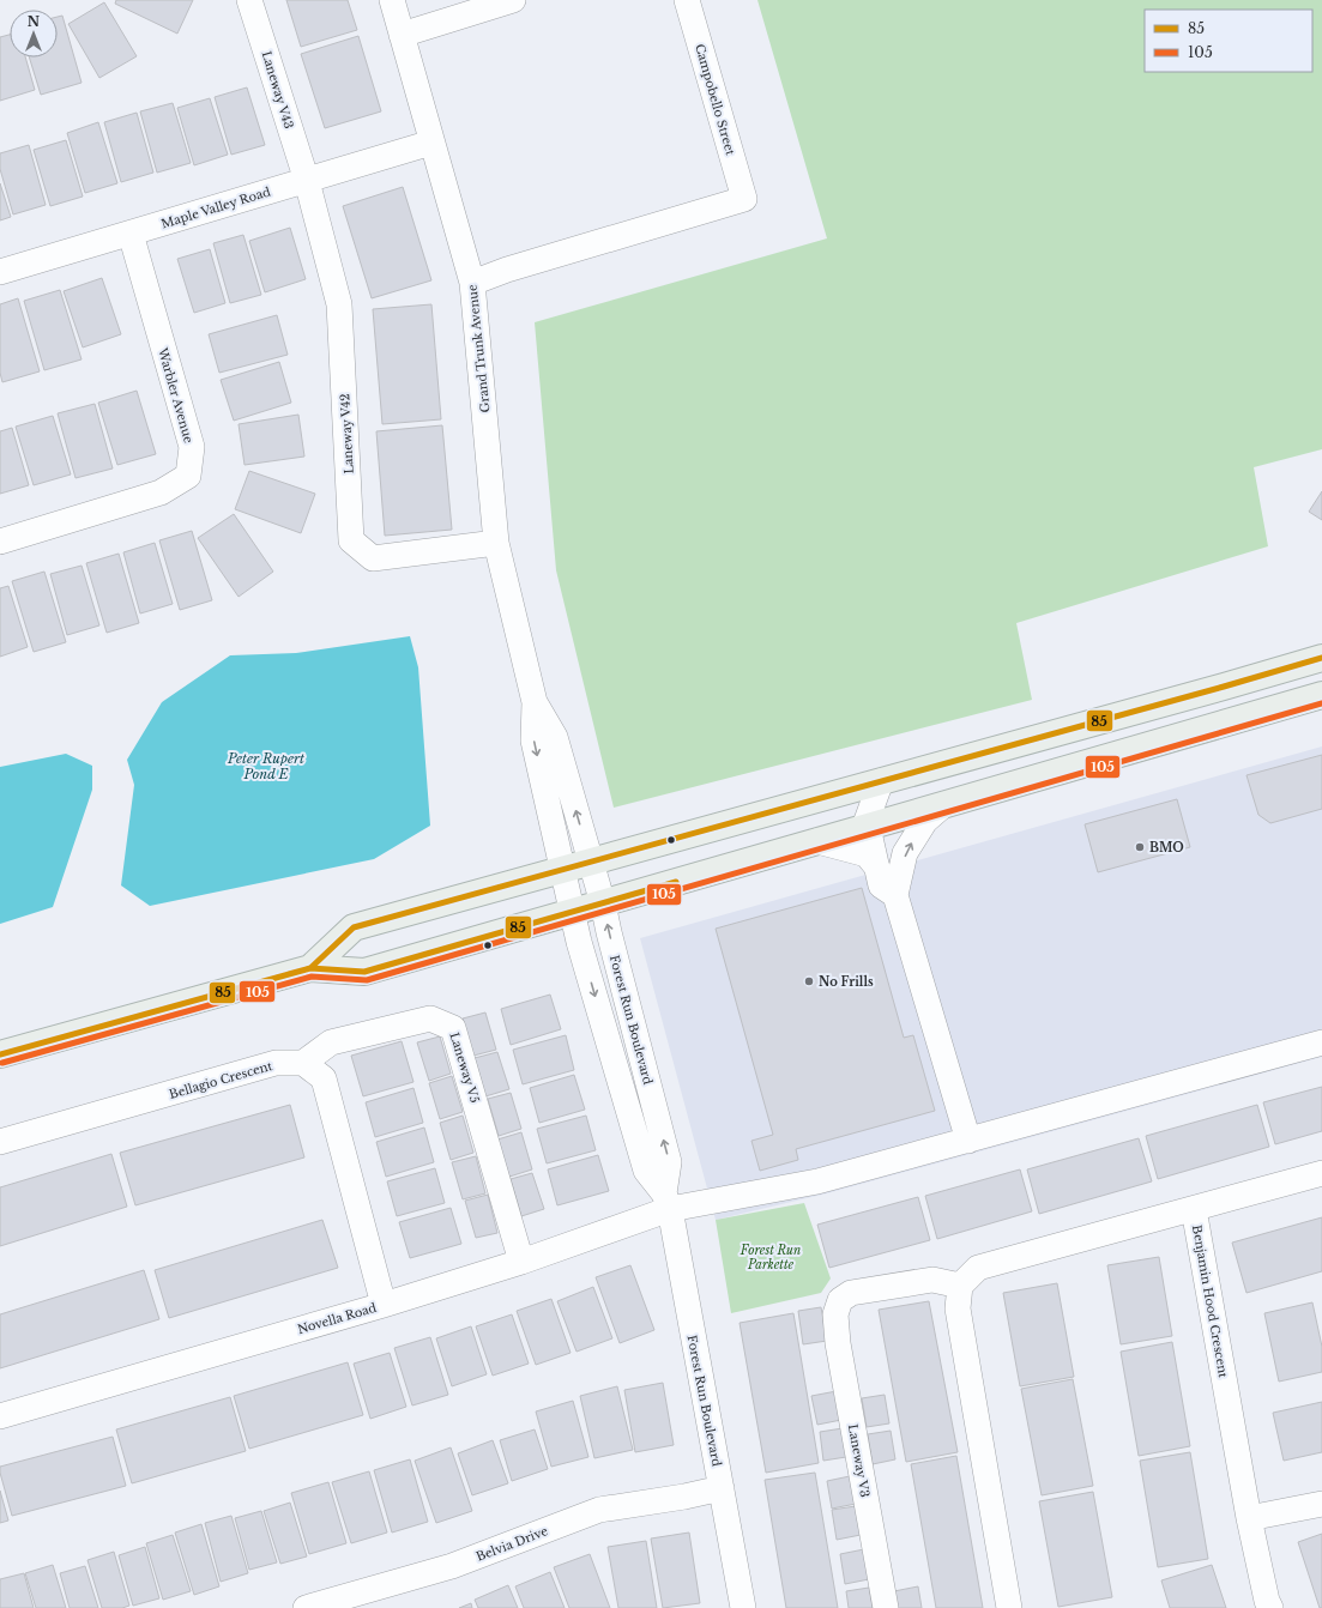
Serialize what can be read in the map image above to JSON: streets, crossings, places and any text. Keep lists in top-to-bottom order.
{
  "streets": {
    "street": [
      "Laneway V43",
      "Campobello Street",
      "Maple Valley Road",
      "Grand Trunk Avenue",
      "Warbler Avenue",
      "Laneway V42",
      "Forest Run Boulevard",
      "Laneway V5",
      "Bellagio Crescent",
      "Benjamin Hood Crescent",
      "Novella Road",
      "Laneway V3",
      "Belvia Drive"
    ]
  },
  "crossings": [
    ["Laneway V43", "Maple Valley Road"],
    ["Laneway V43", "Laneway V42"],
    ["Campobello Street", "Grand Trunk Avenue"],
    ["Maple Valley Road", "Grand Trunk Avenue"],
    ["Maple Valley Road", "Warbler Avenue"],
    ["Maple Valley Road", "Laneway V42"],
    ["Grand Trunk Avenue", "Laneway V42"],
    ["Grand Trunk Avenue", "Forest Run Boulevard"],
    ["Forest Run Boulevard", "Novella Road"],
    ["Forest Run Boulevard", "Belvia Drive"],
    ["Laneway V5", "Bellagio Crescent"],
    ["Laneway V5", "Novella Road"],
    ["Benjamin Hood Crescent", "Laneway V3"]
  ],
  "water": ["Peter Rupert Pond E"],
  "parks": ["Forest Run Parkette"],
  "places": ["BMO", "No Frills"],
  "lines": ["transit line 85", "transit line 105"],
  "legend": ["85", "105"],
  "north": "top"
}
